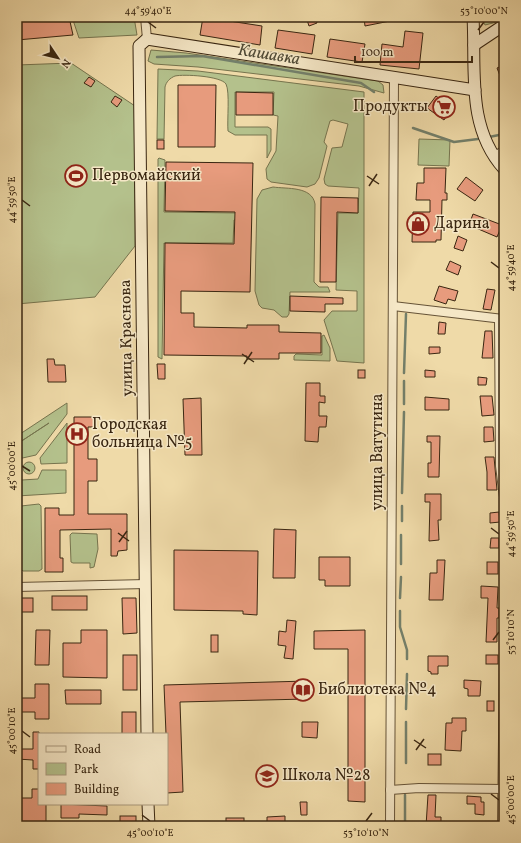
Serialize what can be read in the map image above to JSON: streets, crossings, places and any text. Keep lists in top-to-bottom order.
{
  "streets": {
    "street": ["улица Краснова", "улица Ватутина"]
  },
  "water": ["Кашавка"],
  "places": {
    "supermarket": ["Продукты"],
    "sports": ["Первомайский"],
    "shop": ["Дарина"],
    "hospital": ["Городская больница №5"],
    "library": ["Библиотека №4"],
    "school or university": ["Школа №28"]
  },
  "legend": ["Road", "Park", "Building"],
  "scale_bar": "100 m",
  "north": "bottom right",
  "coordinates": [
    "44°59'40\"E",
    "53°10'00\"N",
    "44°59'50\"E",
    "45°00'00\"E",
    "53°10'10\"N",
    "45°00'10\"E"
  ]
}
